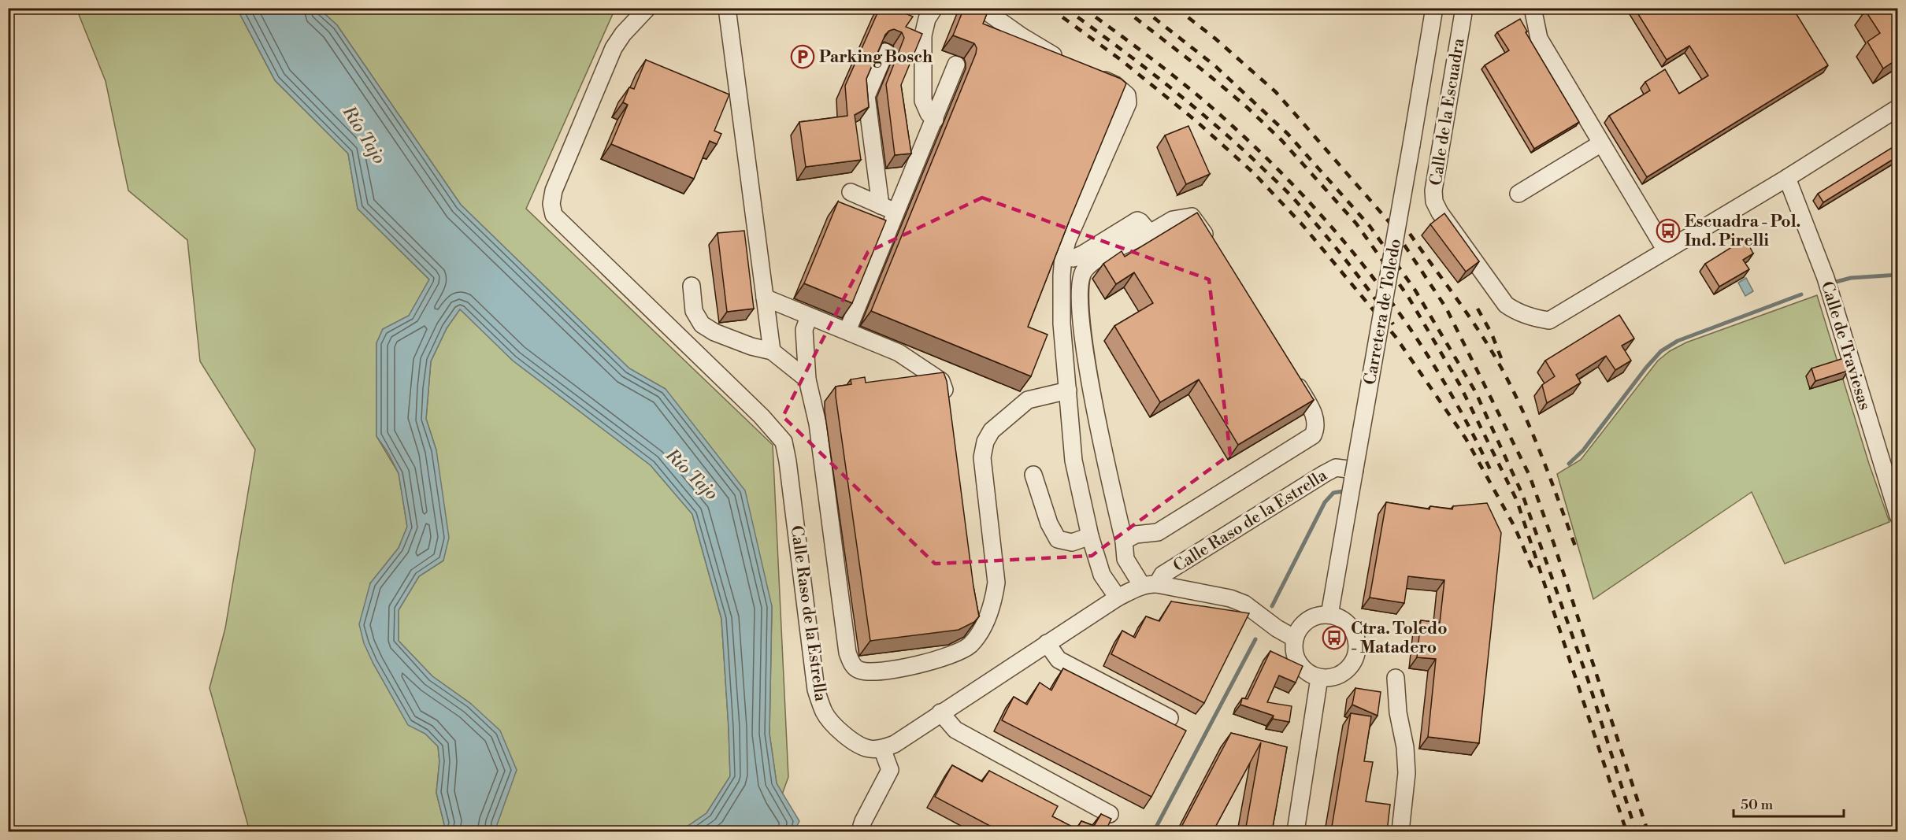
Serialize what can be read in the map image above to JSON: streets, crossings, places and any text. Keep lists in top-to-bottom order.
{
  "streets": {
    "street": [
      "Calle de la Escuadra",
      "Carretera de Toledo",
      "Calle de Traviesas",
      "Calle Raso de la Estrella"
    ]
  },
  "crossings": [
    ["Calle de la Escuadra", "Calle de Traviesas"],
    ["Carretera de Toledo", "Calle Raso de la Estrella"]
  ],
  "water": ["Río Tajo"],
  "places": {
    "parking": ["Parking Bosch"],
    "bus stop": ["Escuadra - Pol. Ind. Pirelli", "Ctra. Toledo - Matadero"]
  },
  "scale_bar": "50 m"
}
